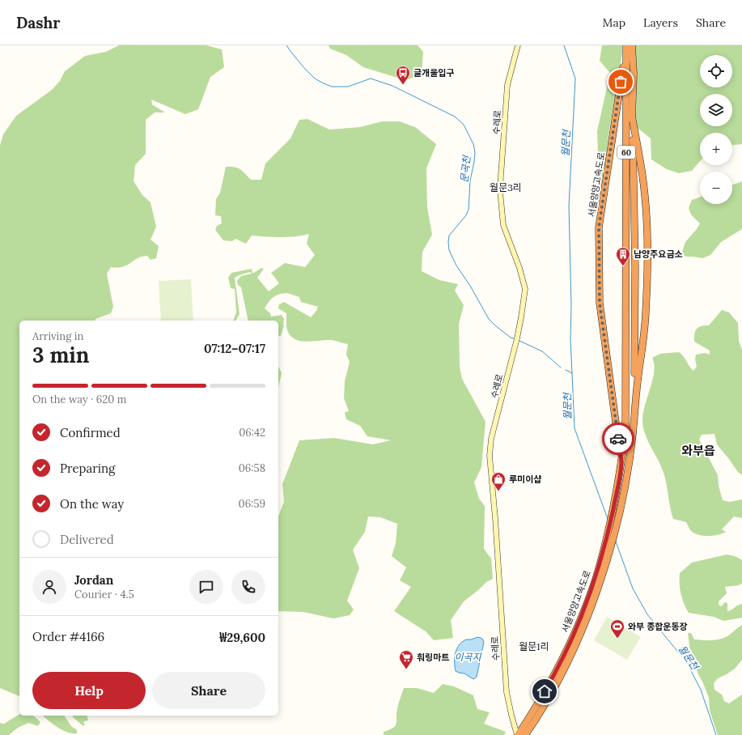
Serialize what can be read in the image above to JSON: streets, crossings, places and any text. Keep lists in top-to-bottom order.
{
  "streets": {
    "highway": ["60", "서울양양고속도로"],
    "main road": ["수레로"]
  },
  "crossings": [
    ["수레로", "서울양양고속도로"]
  ],
  "districts": ["월문3리", "와부읍", "월문1리"],
  "water": ["월문천", "문곡천", "이곡지"],
  "places": {
    "bus stop": ["글개울입구"],
    "building": ["남양주요금소"],
    "shop": ["루미이샵"],
    "sports": ["와부 종합운동장"],
    "supermarket": ["훠링마트"]
  },
  "page": {
    "header": "Dashr",
    "nav": ["Map", "Layers", "Share"],
    "map_buttons": ["+", "−"],
    "heading": ["3 min", "Arriving in", "07:12–07:17"],
    "panel": [
      "Jordan",
      "Courier · 4.5",
      "Order #4166",
      "₩29,600"
    ],
    "bar": "On the way · 620 m",
    "list": [
      ["Confirmed", "06:42"],
      ["Preparing", "06:58"],
      ["On the way", "06:59"],
      "Delivered"
    ],
    "buttons": ["Help", "Share"]
  }
}
